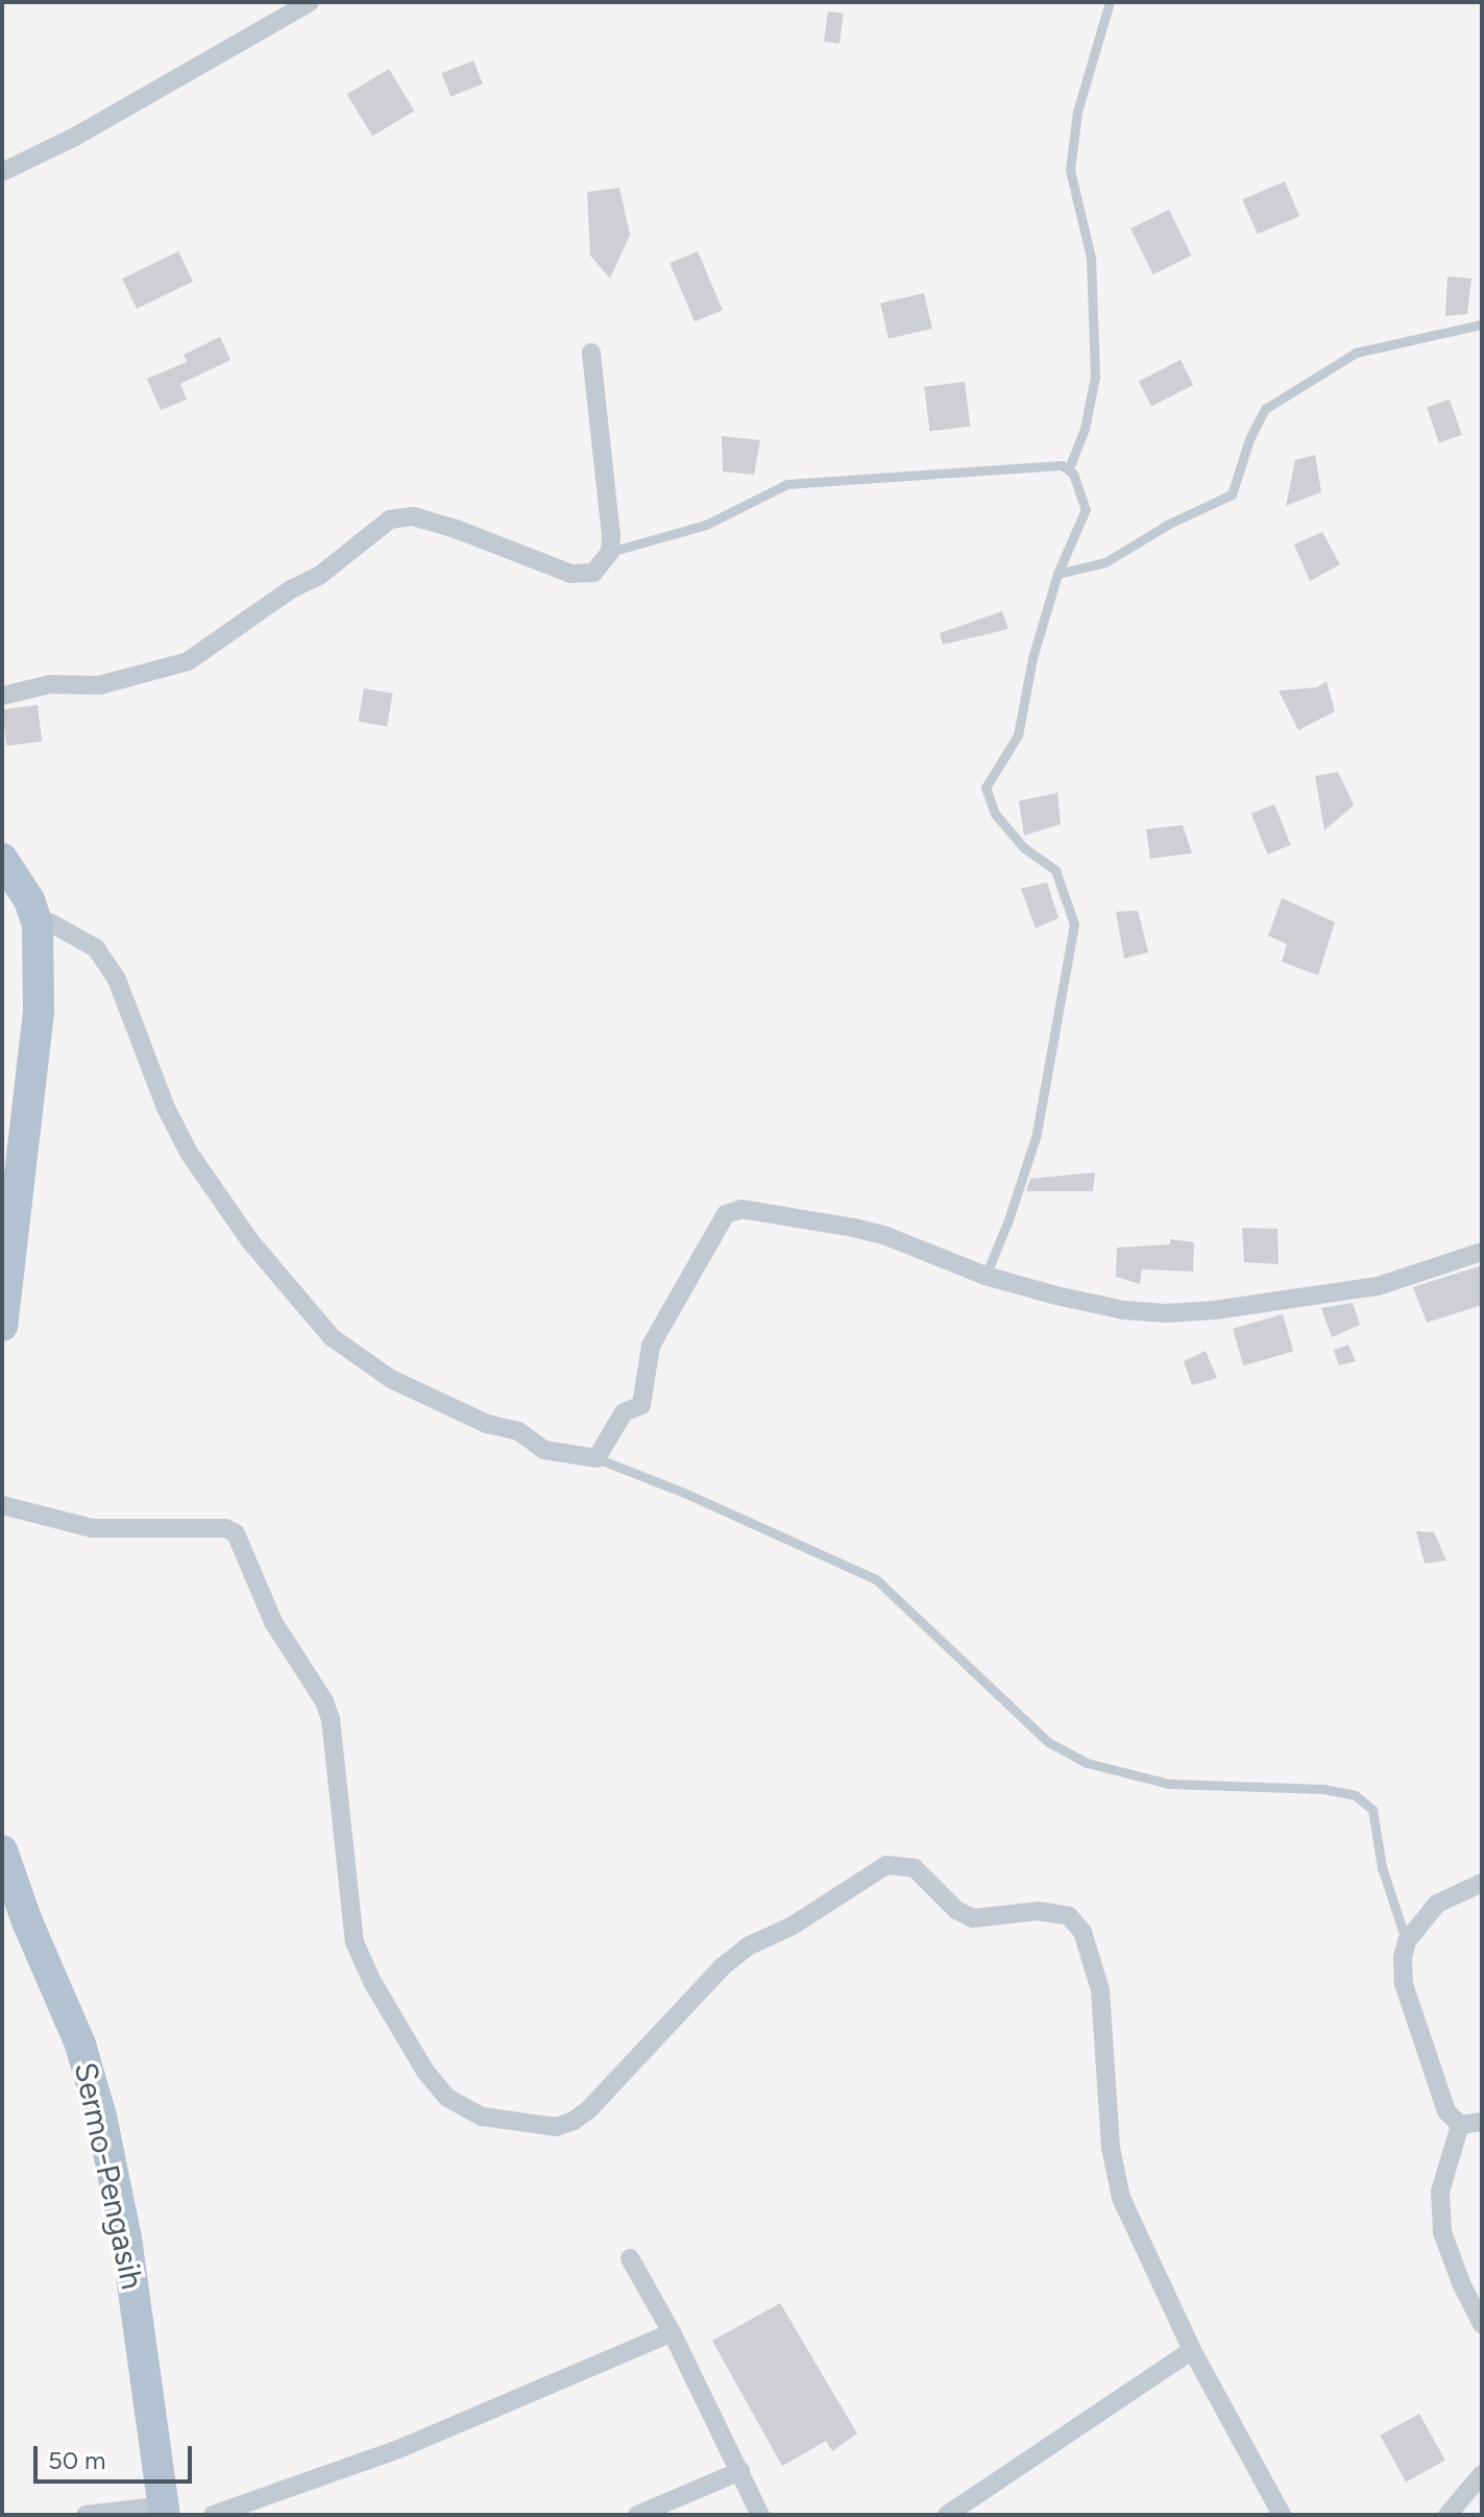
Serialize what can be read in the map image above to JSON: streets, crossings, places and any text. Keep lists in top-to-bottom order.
{
  "streets": {
    "main road": ["Sermo-Pengasih"]
  },
  "scale_bar": "50 m"
}
